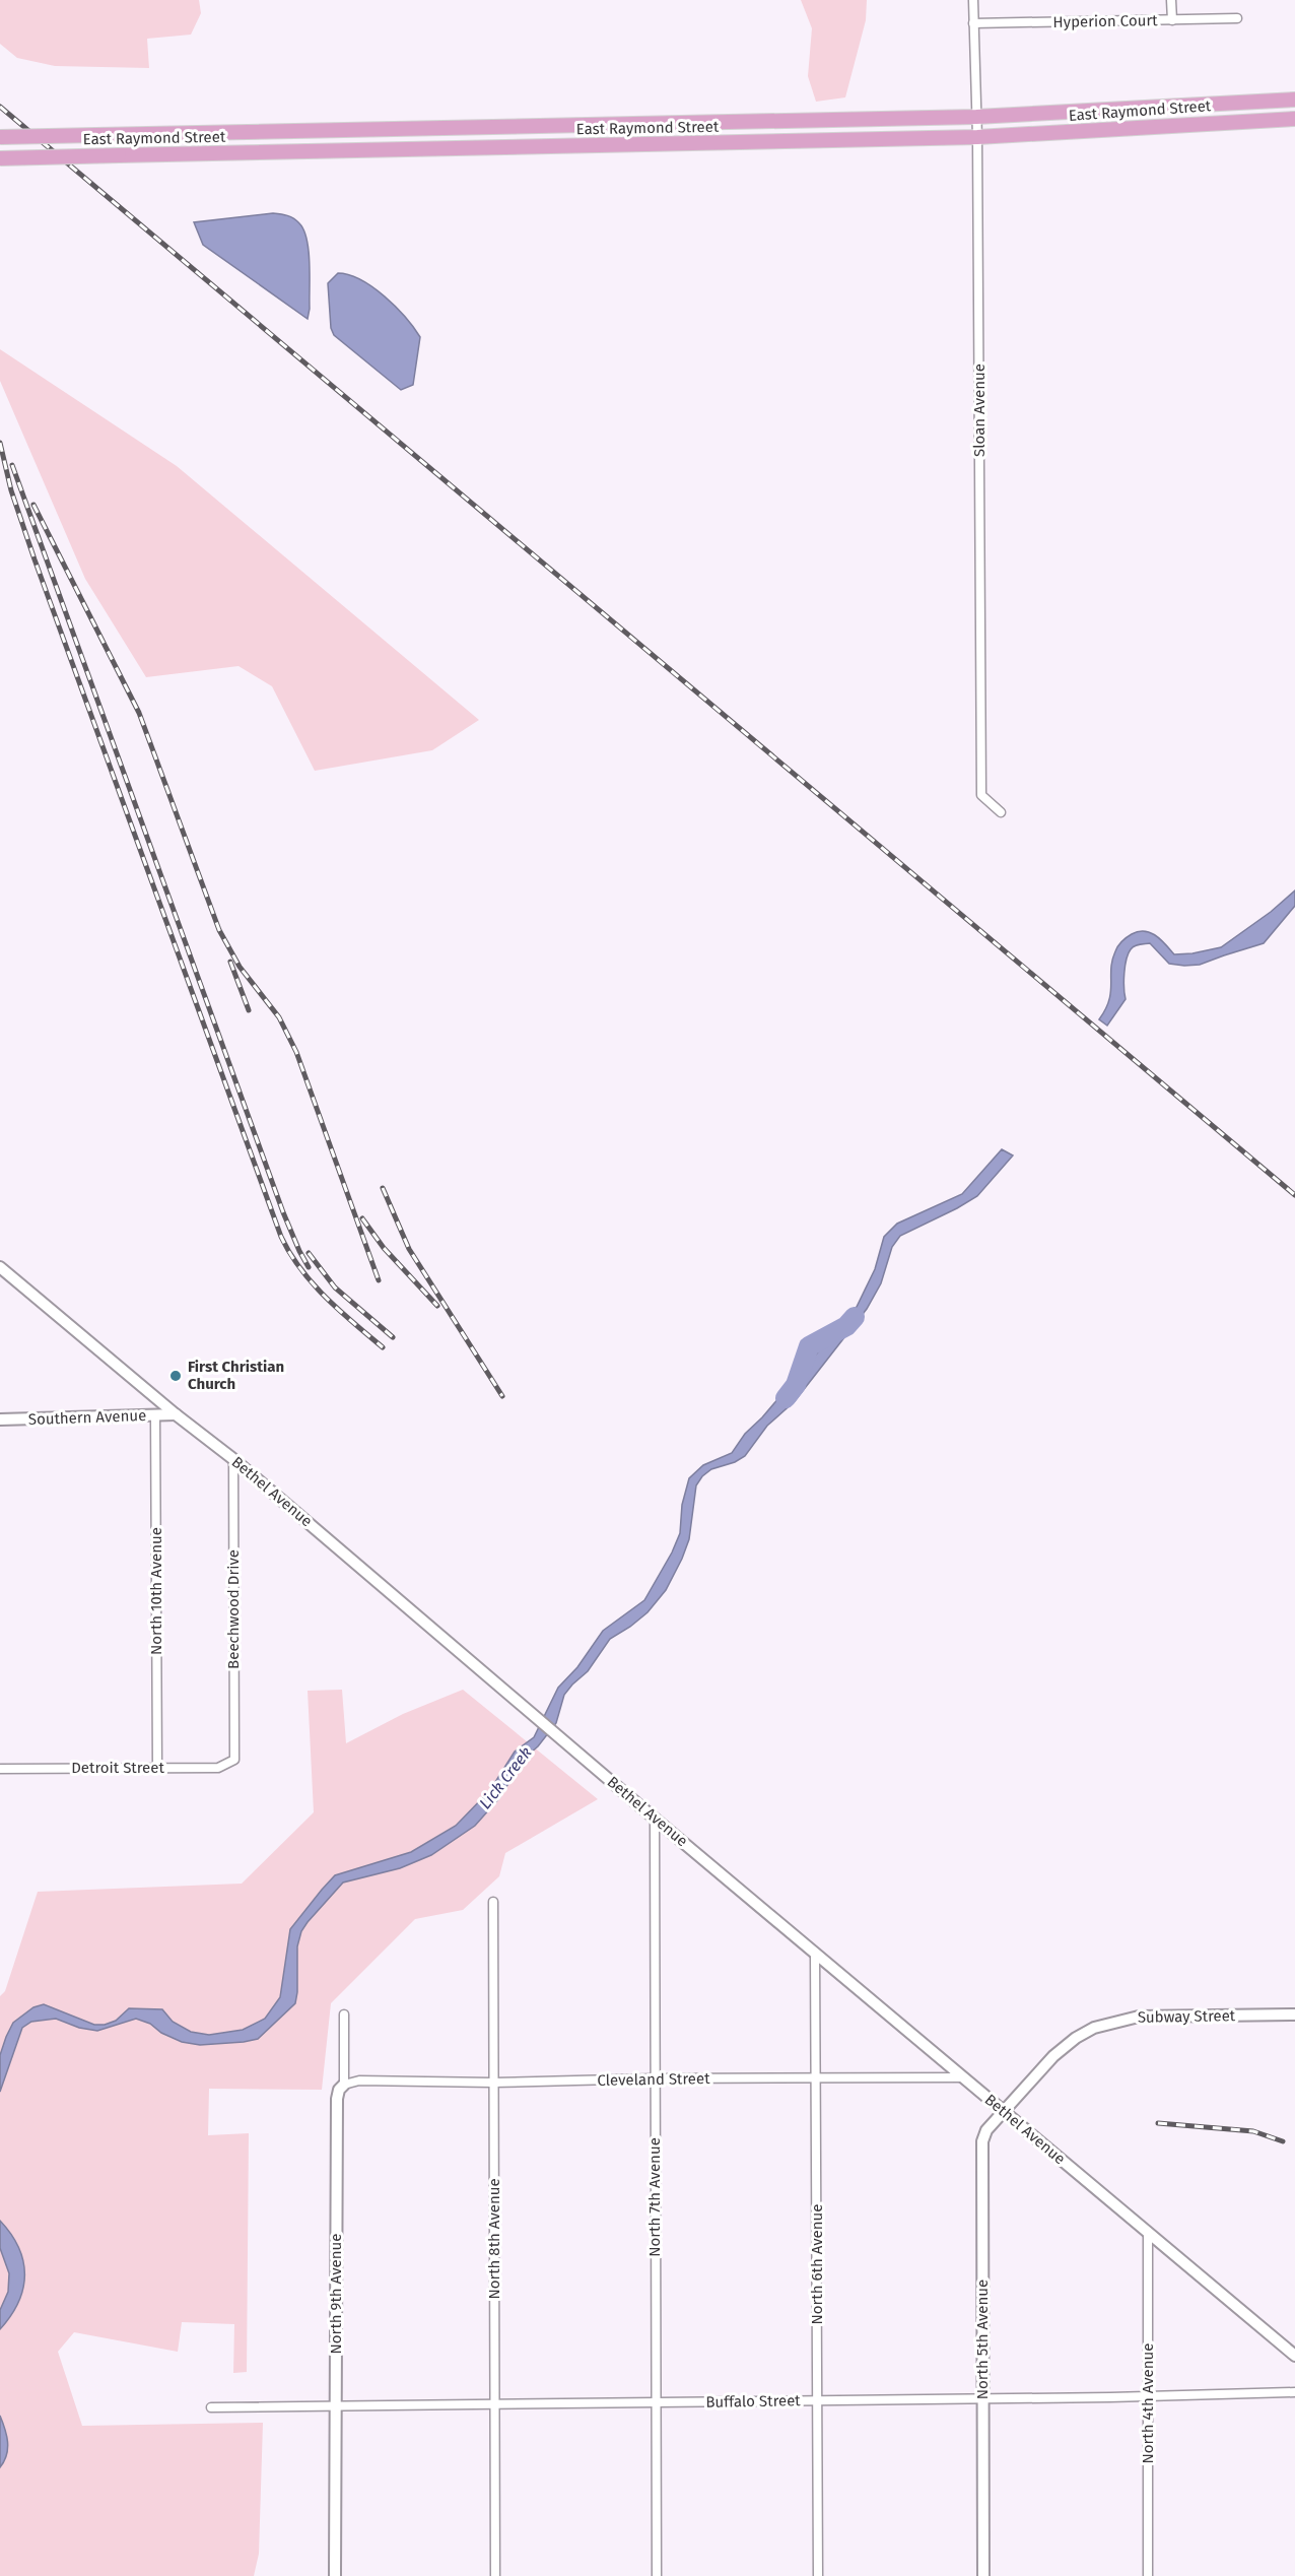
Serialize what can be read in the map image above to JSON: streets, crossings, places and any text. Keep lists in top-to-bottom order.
{
  "streets": {
    "main road": ["East Raymond Street"],
    "street": [
      "Hyperion Court",
      "Sloan Avenue",
      "Southern Avenue",
      "Bethel Avenue",
      "North 10th Avenue",
      "Beechwood Drive",
      "Detroit Street",
      "Subway Street",
      "Cleveland Street",
      "North 7th Avenue",
      "North 8th Avenue",
      "North 6th Avenue",
      "North 9th Avenue",
      "North 5th Avenue",
      "Buffalo Street",
      "North 4th Avenue"
    ]
  },
  "crossings": [
    ["Hyperion Court", "Sloan Avenue"],
    ["East Raymond Street", "Sloan Avenue"],
    ["Southern Avenue", "Bethel Avenue"],
    ["Southern Avenue", "North 10th Avenue"],
    ["Bethel Avenue", "Beechwood Drive"],
    ["Bethel Avenue", "Subway Street"],
    ["Bethel Avenue", "Cleveland Street"],
    ["Bethel Avenue", "North 7th Avenue"],
    ["Bethel Avenue", "North 6th Avenue"],
    ["Bethel Avenue", "North 5th Avenue"],
    ["Bethel Avenue", "North 4th Avenue"],
    ["North 10th Avenue", "Detroit Street"],
    ["Beechwood Drive", "Detroit Street"],
    ["Subway Street", "North 5th Avenue"],
    ["Cleveland Street", "North 7th Avenue"],
    ["Cleveland Street", "North 8th Avenue"],
    ["Cleveland Street", "North 6th Avenue"],
    ["Cleveland Street", "North 9th Avenue"],
    ["North 7th Avenue", "Buffalo Street"],
    ["North 8th Avenue", "Buffalo Street"],
    ["North 6th Avenue", "Buffalo Street"],
    ["North 9th Avenue", "Buffalo Street"],
    ["North 5th Avenue", "Buffalo Street"],
    ["Buffalo Street", "North 4th Avenue"]
  ],
  "water": ["Lick Creek"],
  "places": ["First Christian Church"]
}
